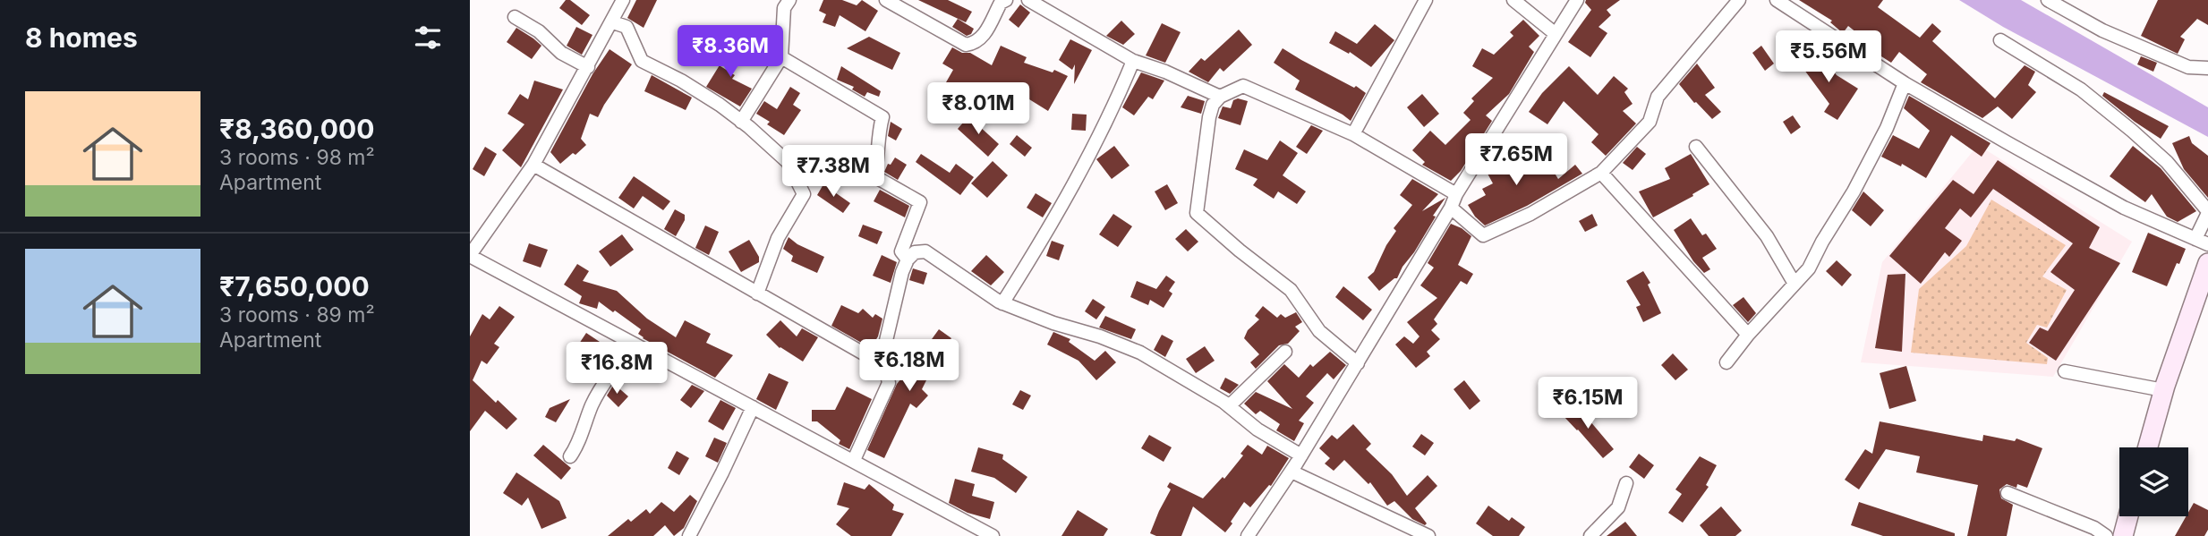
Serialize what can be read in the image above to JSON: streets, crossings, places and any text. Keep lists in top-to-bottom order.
{
  "page": {
    "heading": "8 homes",
    "price": [
      "₹8.36M",
      "₹5.56M",
      "₹8.01M",
      "₹7.65M",
      "₹7.38M",
      "₹6.18M",
      "₹16.8M",
      "₹6.15M"
    ],
    "list": [
      {
        "name": "₹8,360,000",
        "note": "3 rooms · 98 m² · Apartment"
      },
      {
        "name": "₹7,650,000",
        "note": "3 rooms · 89 m² · Apartment"
      }
    ]
  }
}
